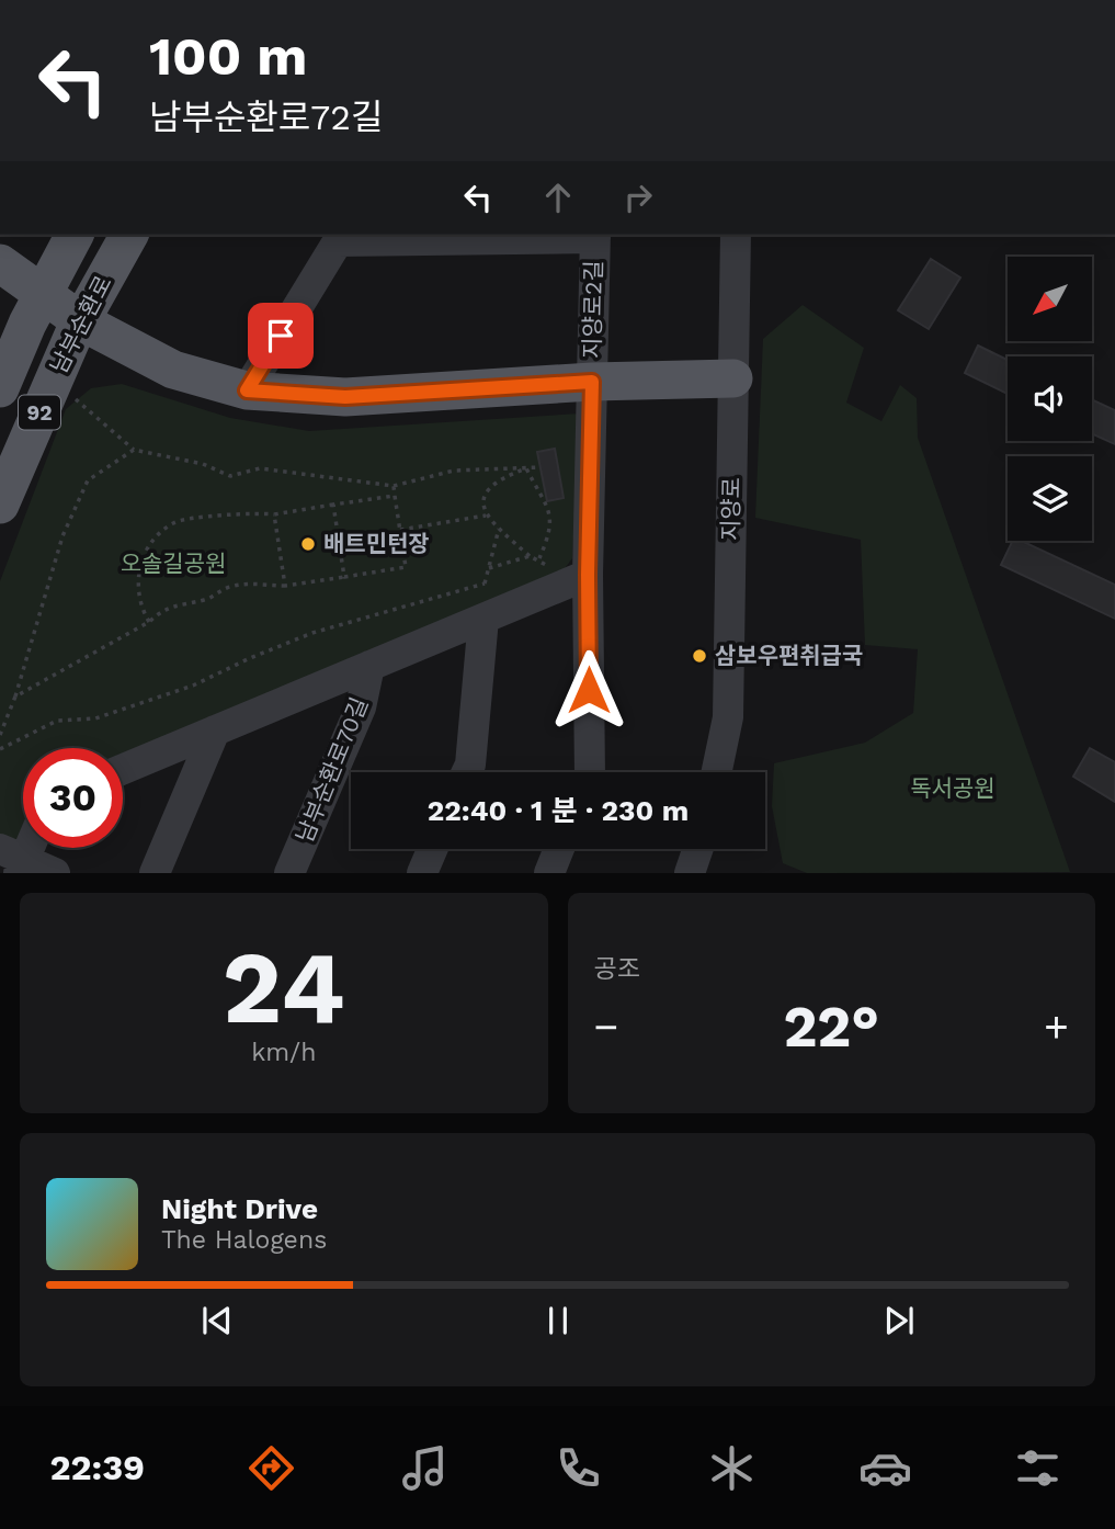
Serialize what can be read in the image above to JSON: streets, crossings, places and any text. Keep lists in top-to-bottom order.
{
  "streets": {
    "main road": ["남부순환로", "92"],
    "street": ["지양로2길", "지양로", "남부순환로70길"]
  },
  "parks": ["오솔길공원", "독서공원"],
  "places": ["배트민턴장", "삼보우편취급국"],
  "north": "bottom left",
  "page": {
    "turn": ["100 m", "남부순환로72길"],
    "limit": "30",
    "trip": "22:40 · 1 분 · 230 m",
    "tile": [
      ["24", "km/h"],
      "공조"
    ],
    "heat": ["−", "22°", "+"],
    "song": ["Night Drive", "The Halogens"],
    "tabs": "22:39"
  }
}
